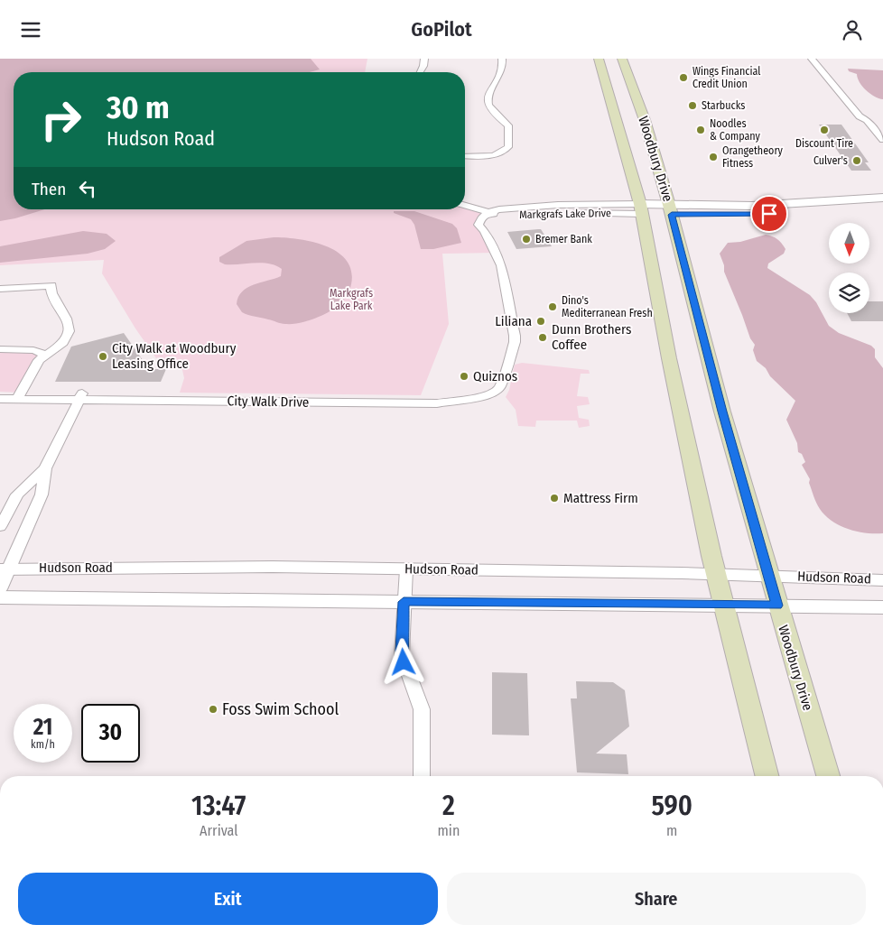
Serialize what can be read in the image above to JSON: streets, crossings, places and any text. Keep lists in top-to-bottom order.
{
  "streets": {
    "main road": ["Woodbury Drive"],
    "street": ["Markgrafs Lake Drive", "City Walk Drive", "Hudson Road"]
  },
  "crossings": [
    ["Woodbury Drive", "Markgrafs Lake Drive"],
    ["Woodbury Drive", "Hudson Road"]
  ],
  "parks": ["Markgrafs Lake Park"],
  "places": [
    "Wings Financial Credit Union",
    "Starbucks",
    "Noodles & Company",
    "Discount Tire",
    "Orangetheory Fitness",
    "Culver's",
    "Bremer Bank",
    "Dino's Mediterranean Fresh",
    "Liliana",
    "Dunn Brothers Coffee",
    "City Walk at Woodbury Leasing Office",
    "Quiznos",
    "Mattress Firm",
    "Foss Swim School"
  ],
  "north": "bottom",
  "page": {
    "header": "GoPilot",
    "turn": ["30 m", "Hudson Road"],
    "then": "Then",
    "speed": "21 km/h",
    "limit": "30",
    "eta": [
      "13:47",
      "Arrival",
      "2",
      "min",
      "590",
      "m"
    ],
    "buttons": ["Exit", "Share"]
  }
}
